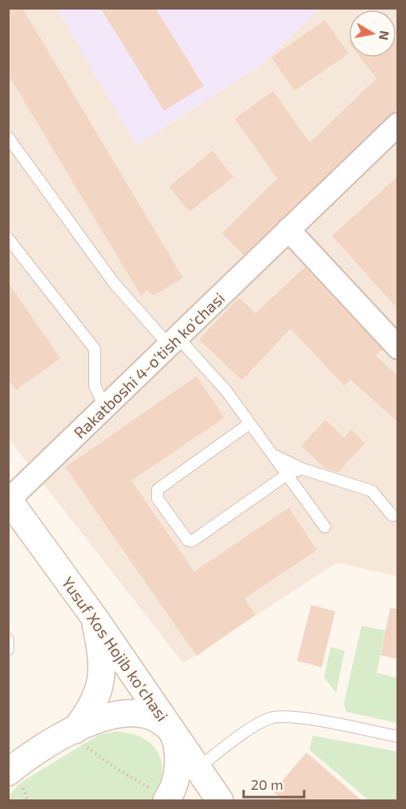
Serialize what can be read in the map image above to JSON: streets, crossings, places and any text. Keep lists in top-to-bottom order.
{
  "streets": {
    "main road": ["Yusuf Xos Hojib ko'chasi"],
    "street": ["Rakatboshi 4-o'tish ko'chasi"]
  },
  "crossings": [
    ["Rakatboshi 4-o'tish ko'chasi", "Yusuf Xos Hojib ko'chasi"]
  ],
  "scale_bar": "20 m",
  "north": "right"
}
